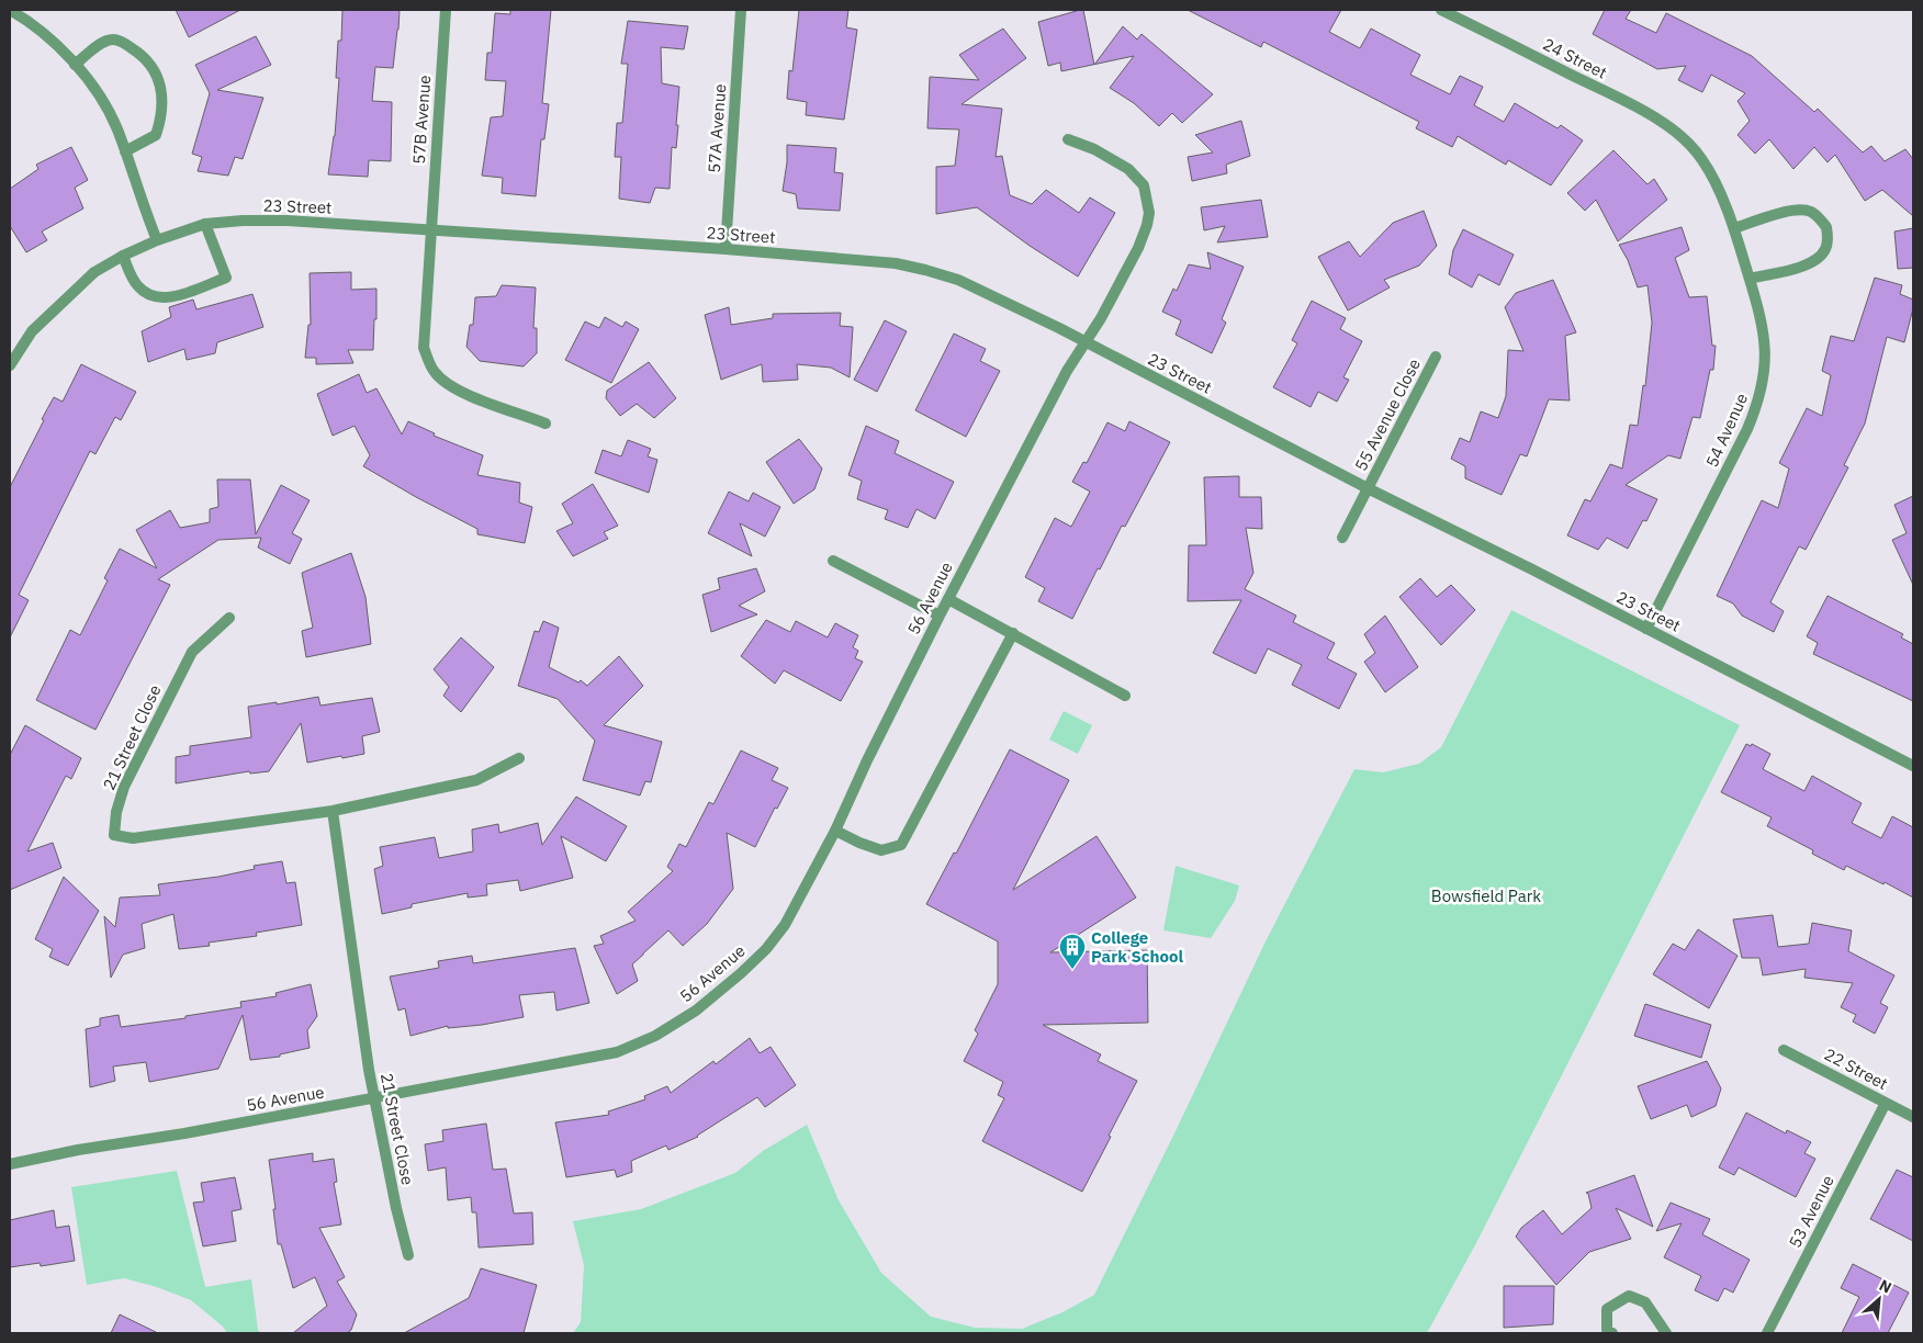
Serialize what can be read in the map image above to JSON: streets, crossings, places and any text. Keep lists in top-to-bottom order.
{
  "streets": {
    "street": [
      "24 Street",
      "57B Avenue",
      "57A Avenue",
      "23 Street",
      "55 Avenue Close",
      "54 Avenue",
      "56 Avenue",
      "21 Street Close",
      "22 Street",
      "53 Avenue"
    ]
  },
  "crossings": [
    ["24 Street", "54 Avenue"],
    ["57B Avenue", "23 Street"],
    ["57A Avenue", "23 Street"],
    ["23 Street", "55 Avenue Close"],
    ["23 Street", "54 Avenue"],
    ["23 Street", "56 Avenue"],
    ["56 Avenue", "21 Street Close"],
    ["22 Street", "53 Avenue"]
  ],
  "parks": ["Bowsfield Park"],
  "places": {
    "building": ["College Park School"]
  },
  "north": "top right"
}
